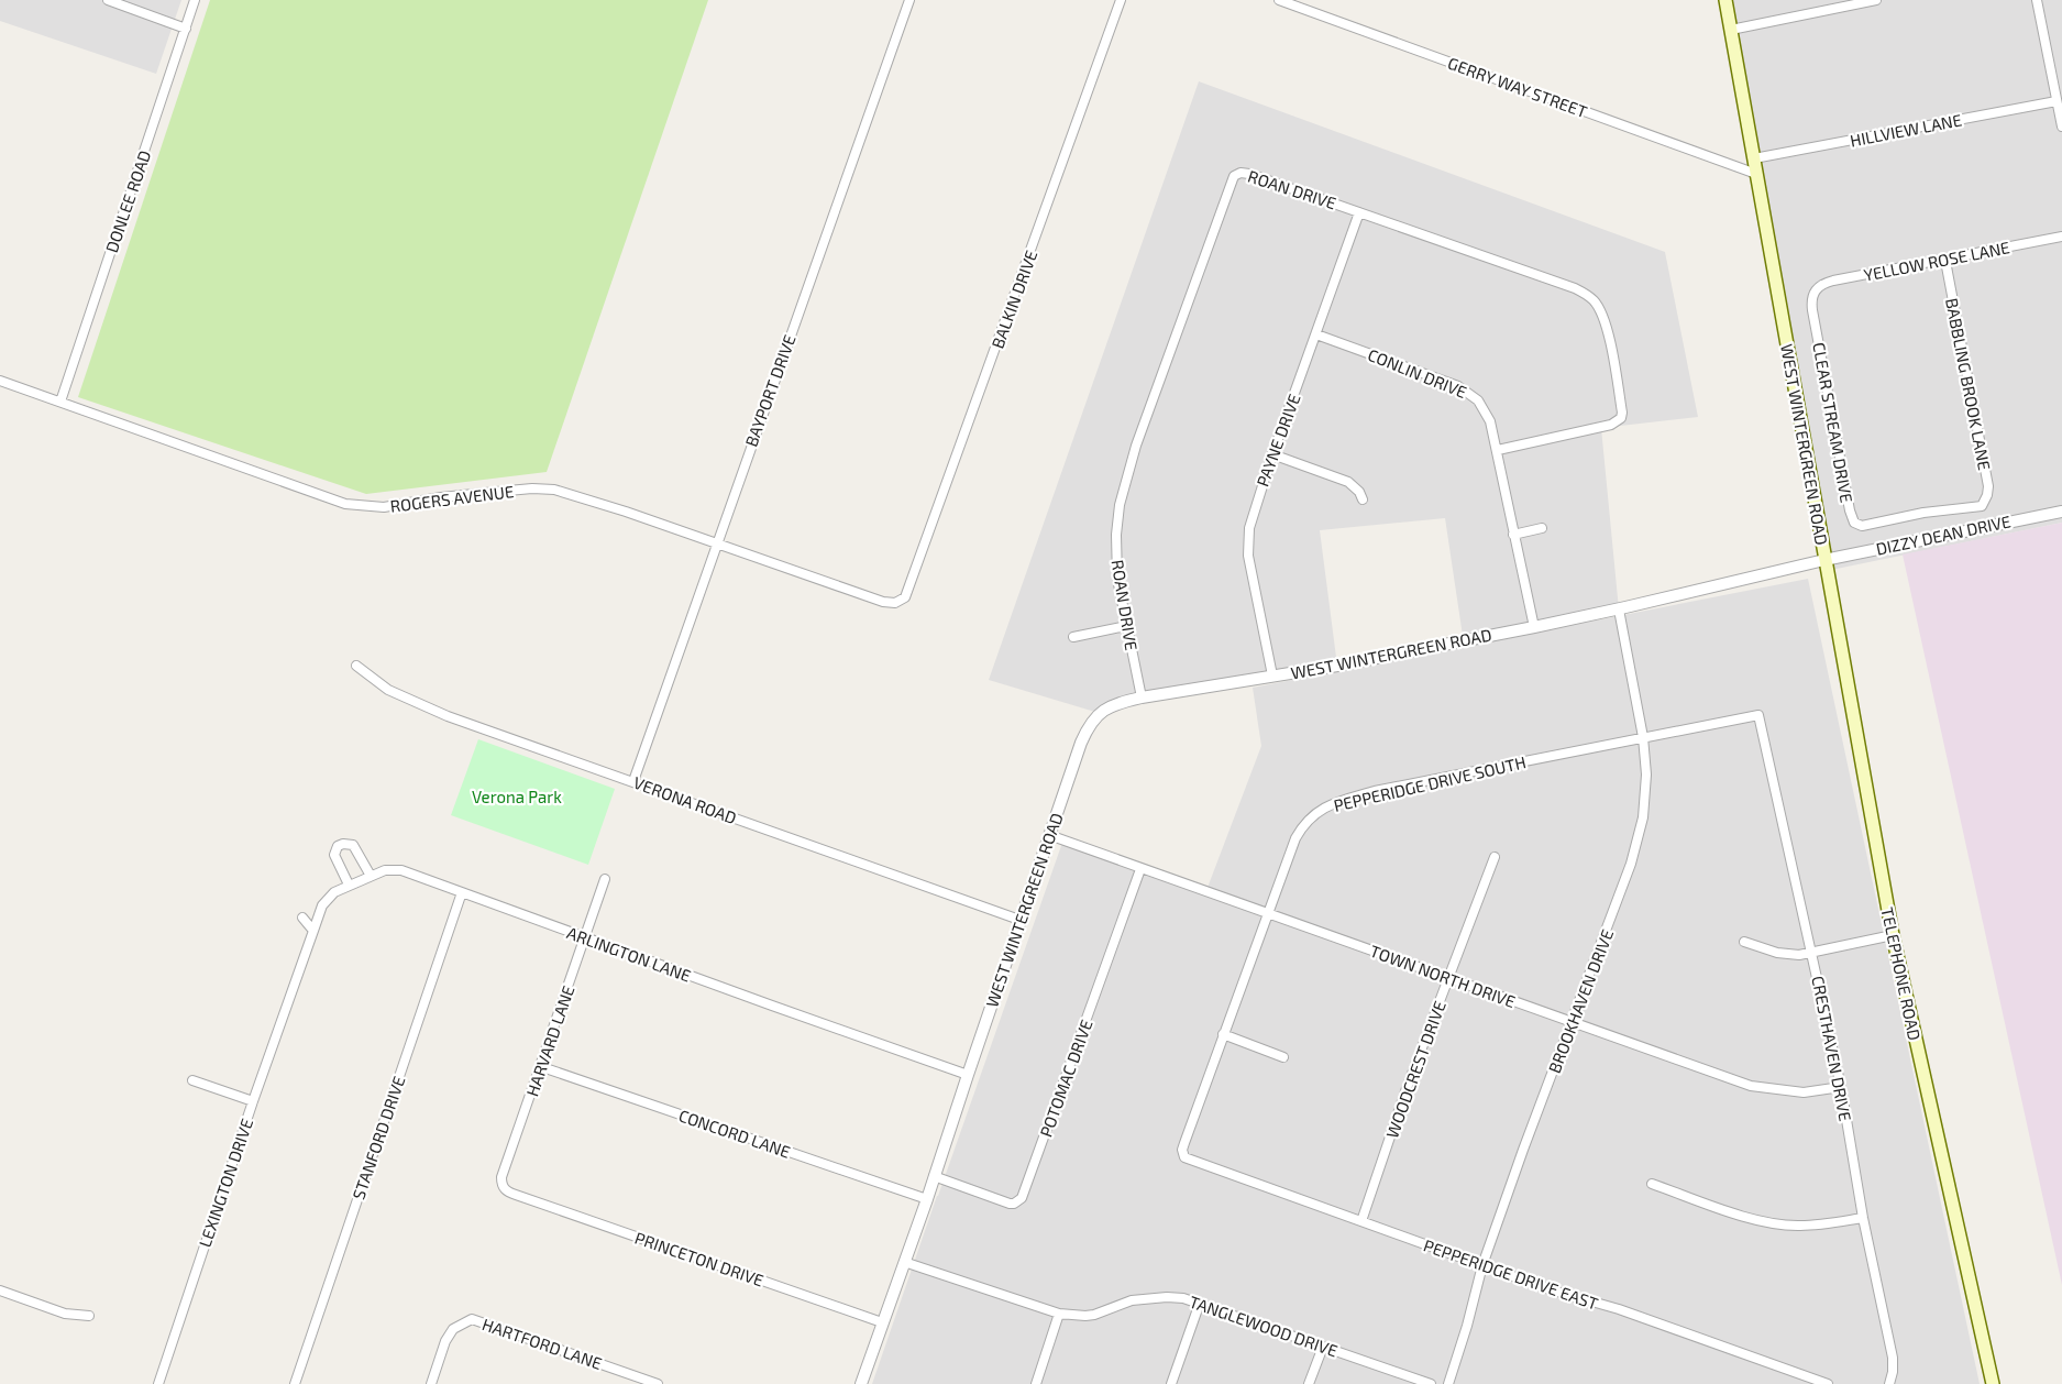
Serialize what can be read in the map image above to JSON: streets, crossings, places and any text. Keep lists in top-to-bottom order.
{
  "streets": {
    "main road": ["WEST WINTERGREEN ROAD", "TELEPHONE ROAD"],
    "street": [
      "GERRY WAY STREET",
      "HILLVIEW LANE",
      "ROAN DRIVE",
      "DONLEE ROAD",
      "YELLOW ROSE LANE",
      "BALKIN DRIVE",
      "CONLIN DRIVE",
      "BABBLING BROOK LANE",
      "BAYPORT DRIVE",
      "CLEAR STREAM DRIVE",
      "PAYNE DRIVE",
      "ROGERS AVENUE",
      "DIZZY DEAN DRIVE",
      "PEPPERIDGE DRIVE SOUTH",
      "VERONA ROAD",
      "ARLINGTON LANE",
      "TOWN NORTH DRIVE",
      "BROOKHAVEN DRIVE",
      "HARVARD LANE",
      "CRESTHAVEN DRIVE",
      "WOODCREST DRIVE",
      "POTOMAC DRIVE",
      "CONCORD LANE",
      "STANFORD DRIVE",
      "LEXINGTON DRIVE",
      "PRINCETON DRIVE",
      "PEPPERIDGE DRIVE EAST",
      "TANGLEWOOD DRIVE",
      "HARTFORD LANE"
    ]
  },
  "crossings": [
    ["GERRY WAY STREET", "WEST WINTERGREEN ROAD"],
    ["HILLVIEW LANE", "WEST WINTERGREEN ROAD"],
    ["ROAN DRIVE", "CONLIN DRIVE"],
    ["ROAN DRIVE", "PAYNE DRIVE"],
    ["ROAN DRIVE", "WEST WINTERGREEN ROAD"],
    ["DONLEE ROAD", "ROGERS AVENUE"],
    ["YELLOW ROSE LANE", "BABBLING BROOK LANE"],
    ["YELLOW ROSE LANE", "CLEAR STREAM DRIVE"],
    ["BALKIN DRIVE", "ROGERS AVENUE"],
    ["CONLIN DRIVE", "PAYNE DRIVE"],
    ["CONLIN DRIVE", "WEST WINTERGREEN ROAD"],
    ["BABBLING BROOK LANE", "CLEAR STREAM DRIVE"],
    ["BAYPORT DRIVE", "ROGERS AVENUE"],
    ["BAYPORT DRIVE", "VERONA ROAD"],
    ["PAYNE DRIVE", "WEST WINTERGREEN ROAD"],
    ["WEST WINTERGREEN ROAD", "DIZZY DEAN DRIVE"],
    ["WEST WINTERGREEN ROAD", "VERONA ROAD"],
    ["WEST WINTERGREEN ROAD", "ARLINGTON LANE"],
    ["WEST WINTERGREEN ROAD", "TELEPHONE ROAD"],
    ["WEST WINTERGREEN ROAD", "TOWN NORTH DRIVE"],
    ["WEST WINTERGREEN ROAD", "BROOKHAVEN DRIVE"],
    ["WEST WINTERGREEN ROAD", "POTOMAC DRIVE"],
    ["WEST WINTERGREEN ROAD", "CONCORD LANE"],
    ["WEST WINTERGREEN ROAD", "PRINCETON DRIVE"],
    ["WEST WINTERGREEN ROAD", "TANGLEWOOD DRIVE"],
    ["DIZZY DEAN DRIVE", "TELEPHONE ROAD"],
    ["PEPPERIDGE DRIVE SOUTH", "TOWN NORTH DRIVE"],
    ["PEPPERIDGE DRIVE SOUTH", "BROOKHAVEN DRIVE"],
    ["PEPPERIDGE DRIVE SOUTH", "CRESTHAVEN DRIVE"],
    ["PEPPERIDGE DRIVE SOUTH", "PEPPERIDGE DRIVE EAST"],
    ["ARLINGTON LANE", "HARVARD LANE"],
    ["ARLINGTON LANE", "STANFORD DRIVE"],
    ["ARLINGTON LANE", "LEXINGTON DRIVE"],
    ["TOWN NORTH DRIVE", "BROOKHAVEN DRIVE"],
    ["TOWN NORTH DRIVE", "CRESTHAVEN DRIVE"],
    ["TOWN NORTH DRIVE", "WOODCREST DRIVE"],
    ["TOWN NORTH DRIVE", "POTOMAC DRIVE"],
    ["BROOKHAVEN DRIVE", "PEPPERIDGE DRIVE EAST"],
    ["HARVARD LANE", "CONCORD LANE"],
    ["HARVARD LANE", "PRINCETON DRIVE"],
    ["WOODCREST DRIVE", "PEPPERIDGE DRIVE EAST"]
  ],
  "parks": ["Verona Park"]
}
